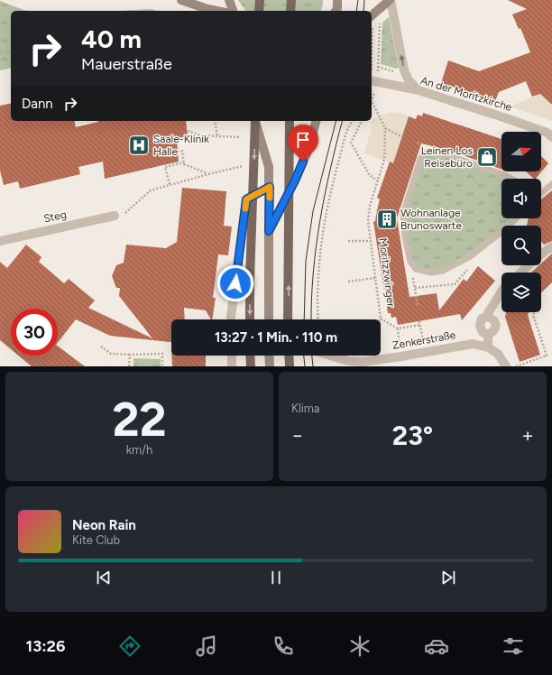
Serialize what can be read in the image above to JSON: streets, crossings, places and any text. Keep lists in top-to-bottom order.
{
  "streets": {
    "street": ["An der Moritzkirche", "Steg", "Zenkerstraße"],
    "lane": ["Moritzzwinger"]
  },
  "crossings": [
    ["Moritzzwinger", "Zenkerstraße"]
  ],
  "places": {
    "hospital": ["Saale-Klinik Halle"],
    "shop": ["Leinen Los Reisebüro"],
    "building": ["Wohnanlage Brunoswarte"]
  },
  "north": "right",
  "page": {
    "turn": ["40 m", "Mauerstraße"],
    "then": "Dann",
    "limit": "30",
    "trip": "13:27 · 1 Min. · 110 m",
    "tile": [
      ["22", "km/h"],
      "Klima"
    ],
    "heat": ["−", "23°", "+"],
    "song": ["Neon Rain", "Kite Club"],
    "tabs": "13:26"
  }
}
